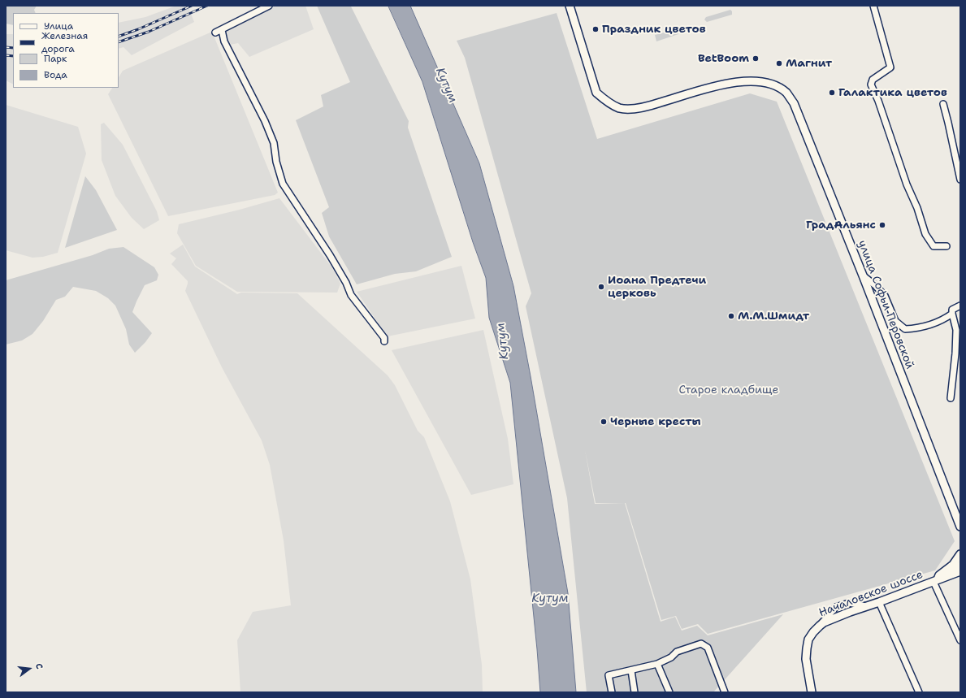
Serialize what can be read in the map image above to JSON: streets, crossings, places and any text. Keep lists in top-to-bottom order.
{
  "streets": {
    "main road": ["улица Софьи Перовской", "Началовское шоссе"]
  },
  "water": ["Кутум"],
  "parks": ["Старое кладбище"],
  "places": [
    "Праздник цветов",
    "BetBoom",
    "Магнит",
    "Галактика цветов",
    "ГрадАльянс",
    "Иоана Предтечи церковь",
    "М.М.Шмидт",
    "Черные кресты"
  ],
  "legend": [
    "Улица",
    "Железная дорога",
    "Парк",
    "Вода"
  ],
  "north": "right"
}
